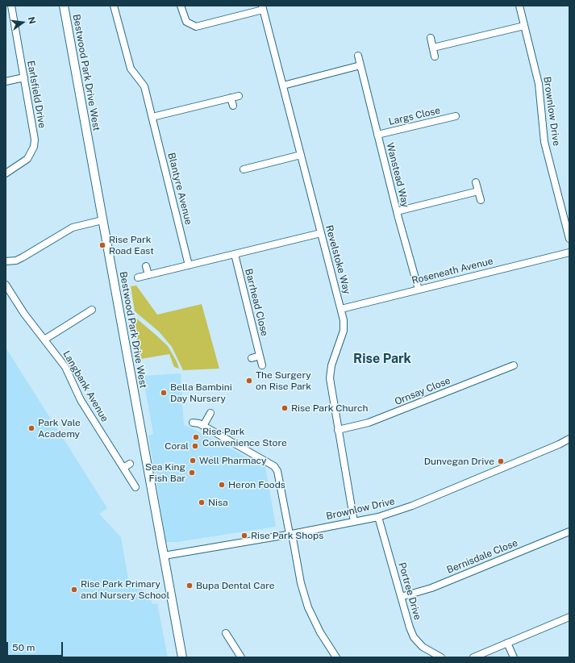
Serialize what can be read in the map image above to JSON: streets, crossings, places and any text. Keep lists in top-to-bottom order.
{
  "streets": {
    "street": [
      "Bestwood Park Drive West",
      "Earlsfield Drive",
      "Brownlow Drive",
      "Largs Close",
      "Wanstead Way",
      "Blantyre Avenue",
      "Revelstoke Way",
      "Roseneath Avenue",
      "Barrhead Close",
      "Langbank Avenue",
      "Ornsay Close",
      "Bernisdale Close",
      "Portree Drive"
    ]
  },
  "crossings": [
    ["Bestwood Park Drive West", "Brownlow Drive"],
    ["Brownlow Drive", "Revelstoke Way"],
    ["Brownlow Drive", "Portree Drive"],
    ["Largs Close", "Wanstead Way"],
    ["Wanstead Way", "Roseneath Avenue"],
    ["Revelstoke Way", "Roseneath Avenue"],
    ["Revelstoke Way", "Ornsay Close"],
    ["Bernisdale Close", "Portree Drive"]
  ],
  "districts": ["Rise Park"],
  "places": [
    "Rise Park Road East",
    "The Surgery on Rise Park",
    "Bella Bambini Day Nursery",
    "Rise Park Church",
    "Park Vale Academy",
    "Rise Park Convenience Store",
    "Coral",
    "Well Pharmacy",
    "Dunvegan Drive",
    "Sea King Fish Bar",
    "Heron Foods",
    "Nisa",
    "Rise Park Shops",
    "Bupa Dental Care",
    "Rise Park Primary and Nursery School"
  ],
  "scale_bar": "50 m",
  "north": "right"
}
